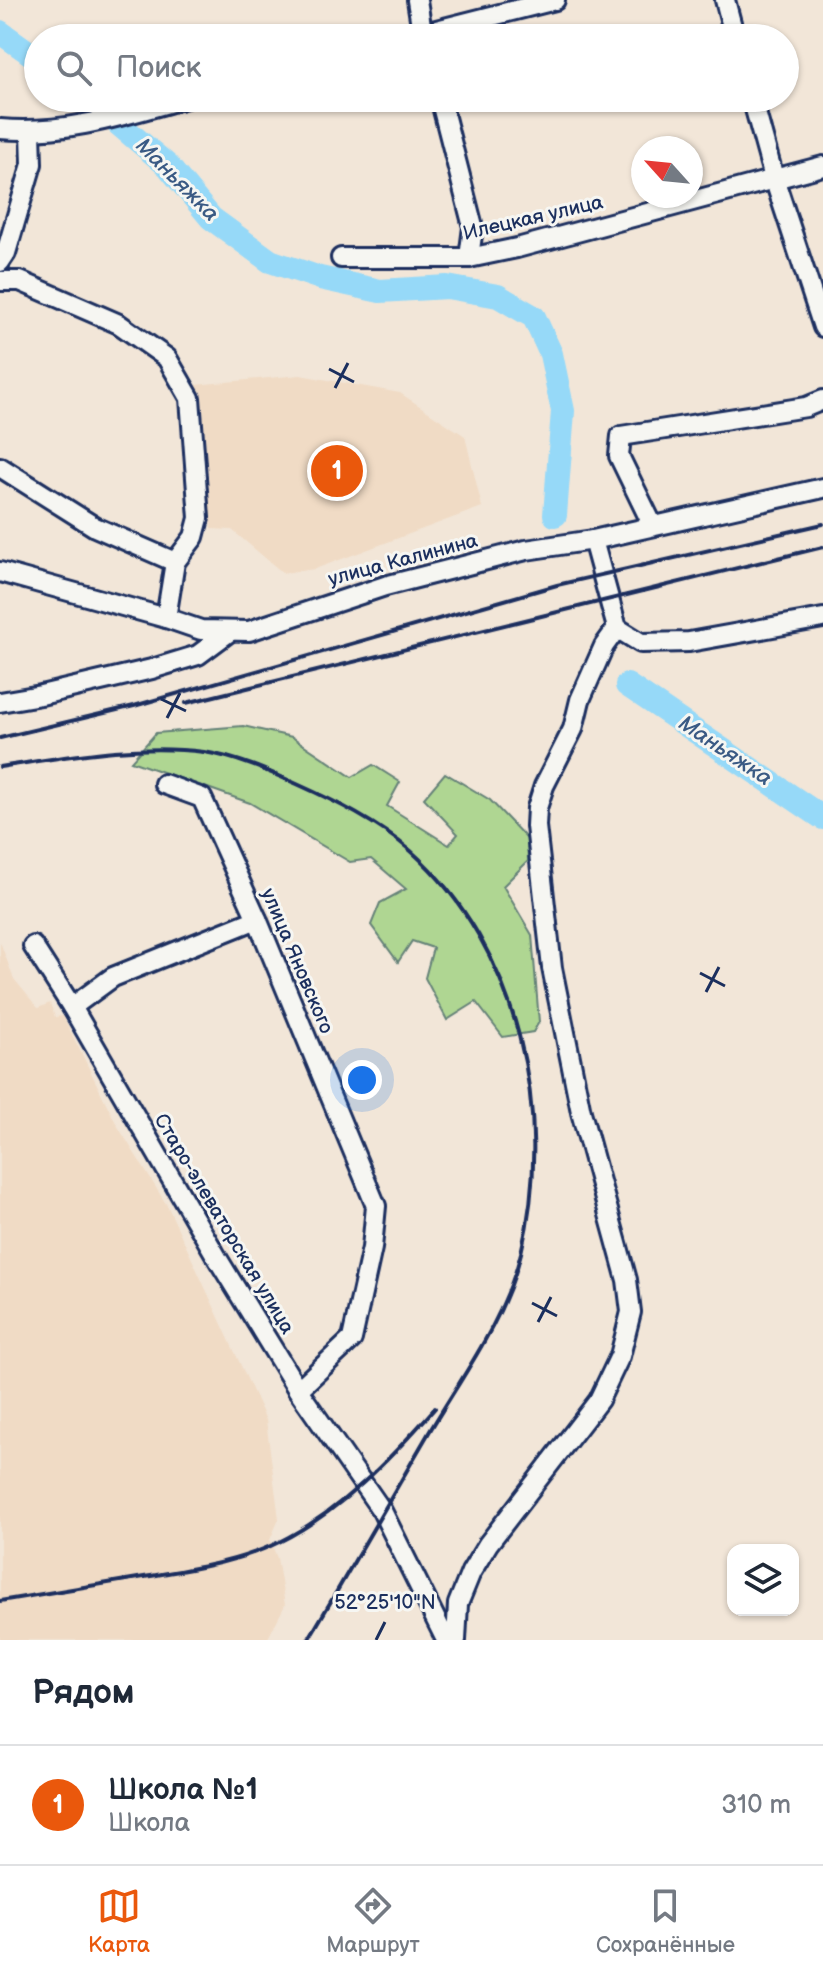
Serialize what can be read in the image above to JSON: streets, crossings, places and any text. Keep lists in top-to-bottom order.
{
  "streets": {
    "street": [
      "Илецкая улица",
      "улица Калинина",
      "улица Яновского",
      "Старо-элеваторская улица"
    ]
  },
  "crossings": [
    ["улица Яновского", "Старо-элеваторская улица"]
  ],
  "water": ["Маньяжка"],
  "north": "top left",
  "page": {
    "search": "Поиск",
    "pins": "1",
    "heading": "Рядом",
    "list": [
      {
        "mark": "1",
        "name": "Школа №1",
        "note": "Школа",
        "value": "310 m"
      }
    ],
    "nav": ["Карта", "Маршрут", "Сохранённые"]
  },
  "coordinates": ["52°25'10\"N"]
}
